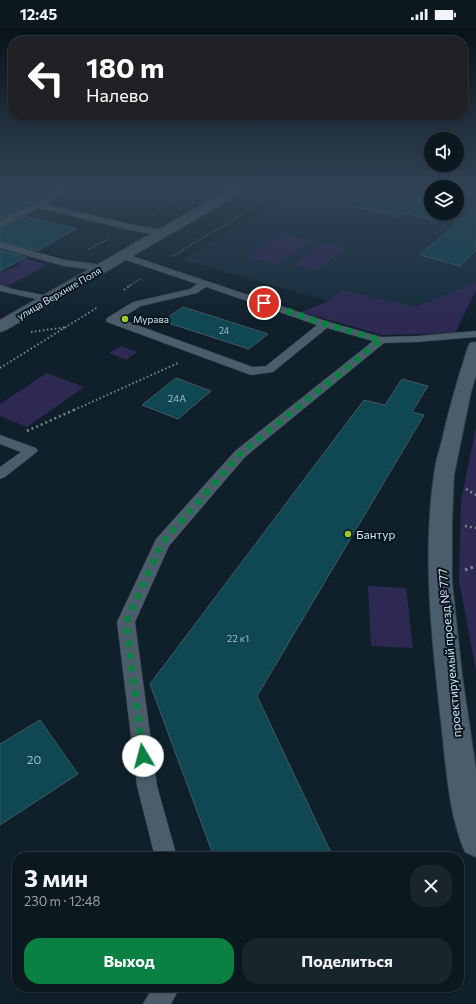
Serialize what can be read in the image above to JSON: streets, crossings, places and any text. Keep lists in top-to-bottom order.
{
  "streets": {
    "street": ["улица Верхние Поля", "проектируемый проезд № 777"]
  },
  "places": ["Мурава", "Бантур"],
  "house_numbers": [
    "24",
    "24А",
    "22 к1",
    "20"
  ],
  "page": {
    "status": "12:45",
    "turn": ["180 m", "Налево"],
    "heading": ["3 мин", "230 m · 12:48"],
    "buttons": ["Выход", "Поделиться"]
  }
}
